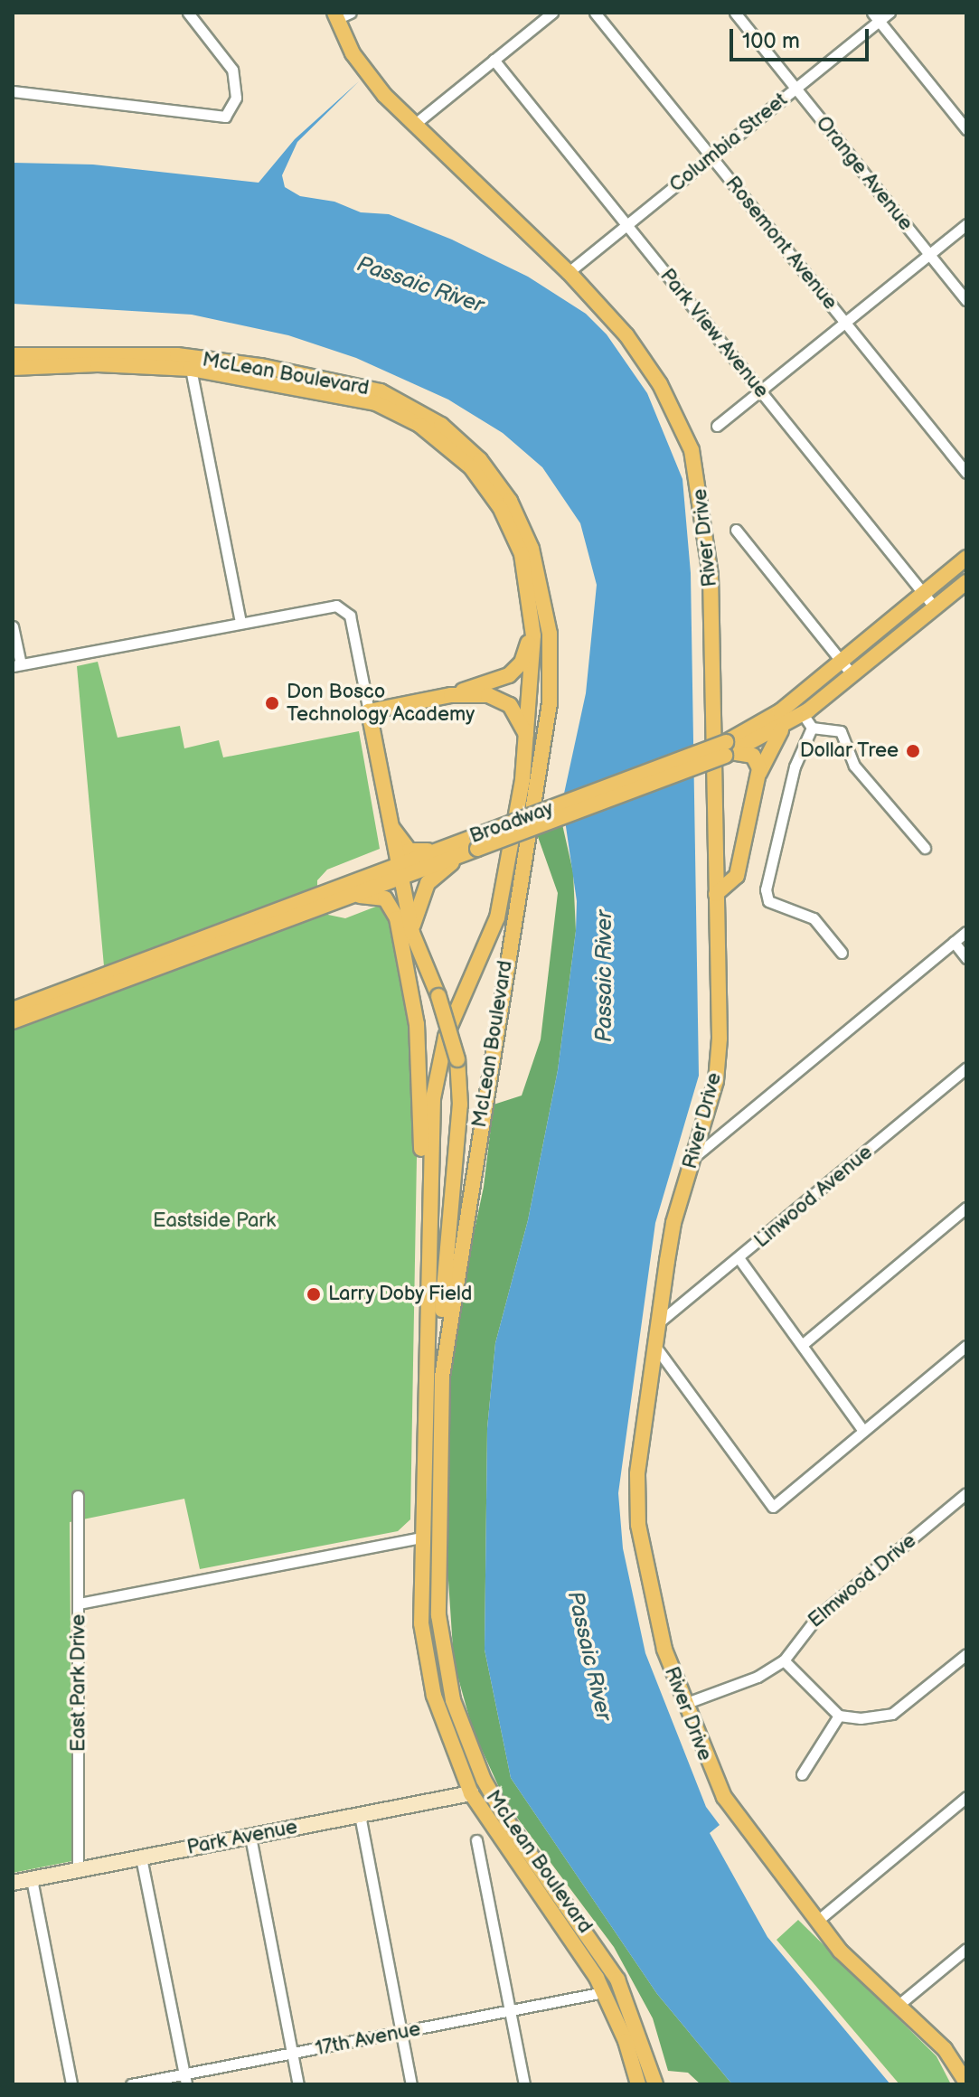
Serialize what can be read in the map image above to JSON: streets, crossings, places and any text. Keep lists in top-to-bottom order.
{
  "streets": {
    "main road": ["McLean Boulevard", "River Drive", "Broadway"],
    "street": [
      "Columbia Street",
      "Orange Avenue",
      "Rosemont Avenue",
      "Park View Avenue",
      "Linwood Avenue",
      "Elmwood Drive",
      "East Park Drive",
      "Park Avenue",
      "17th Avenue"
    ]
  },
  "crossings": [
    ["Columbia Street", "Orange Avenue"],
    ["Columbia Street", "Rosemont Avenue"],
    ["Columbia Street", "Park View Avenue"],
    ["Columbia Street", "River Drive"],
    ["Park View Avenue", "Broadway"],
    ["McLean Boulevard", "Park Avenue"],
    ["McLean Boulevard", "17th Avenue"],
    ["River Drive", "Linwood Avenue"],
    ["River Drive", "Elmwood Drive"],
    ["East Park Drive", "Park Avenue"]
  ],
  "water": ["Passaic River"],
  "parks": ["Eastside Park"],
  "places": ["Don Bosco Technology Academy", "Dollar Tree", "Larry Doby Field"],
  "scale_bar": "100 m"
}
